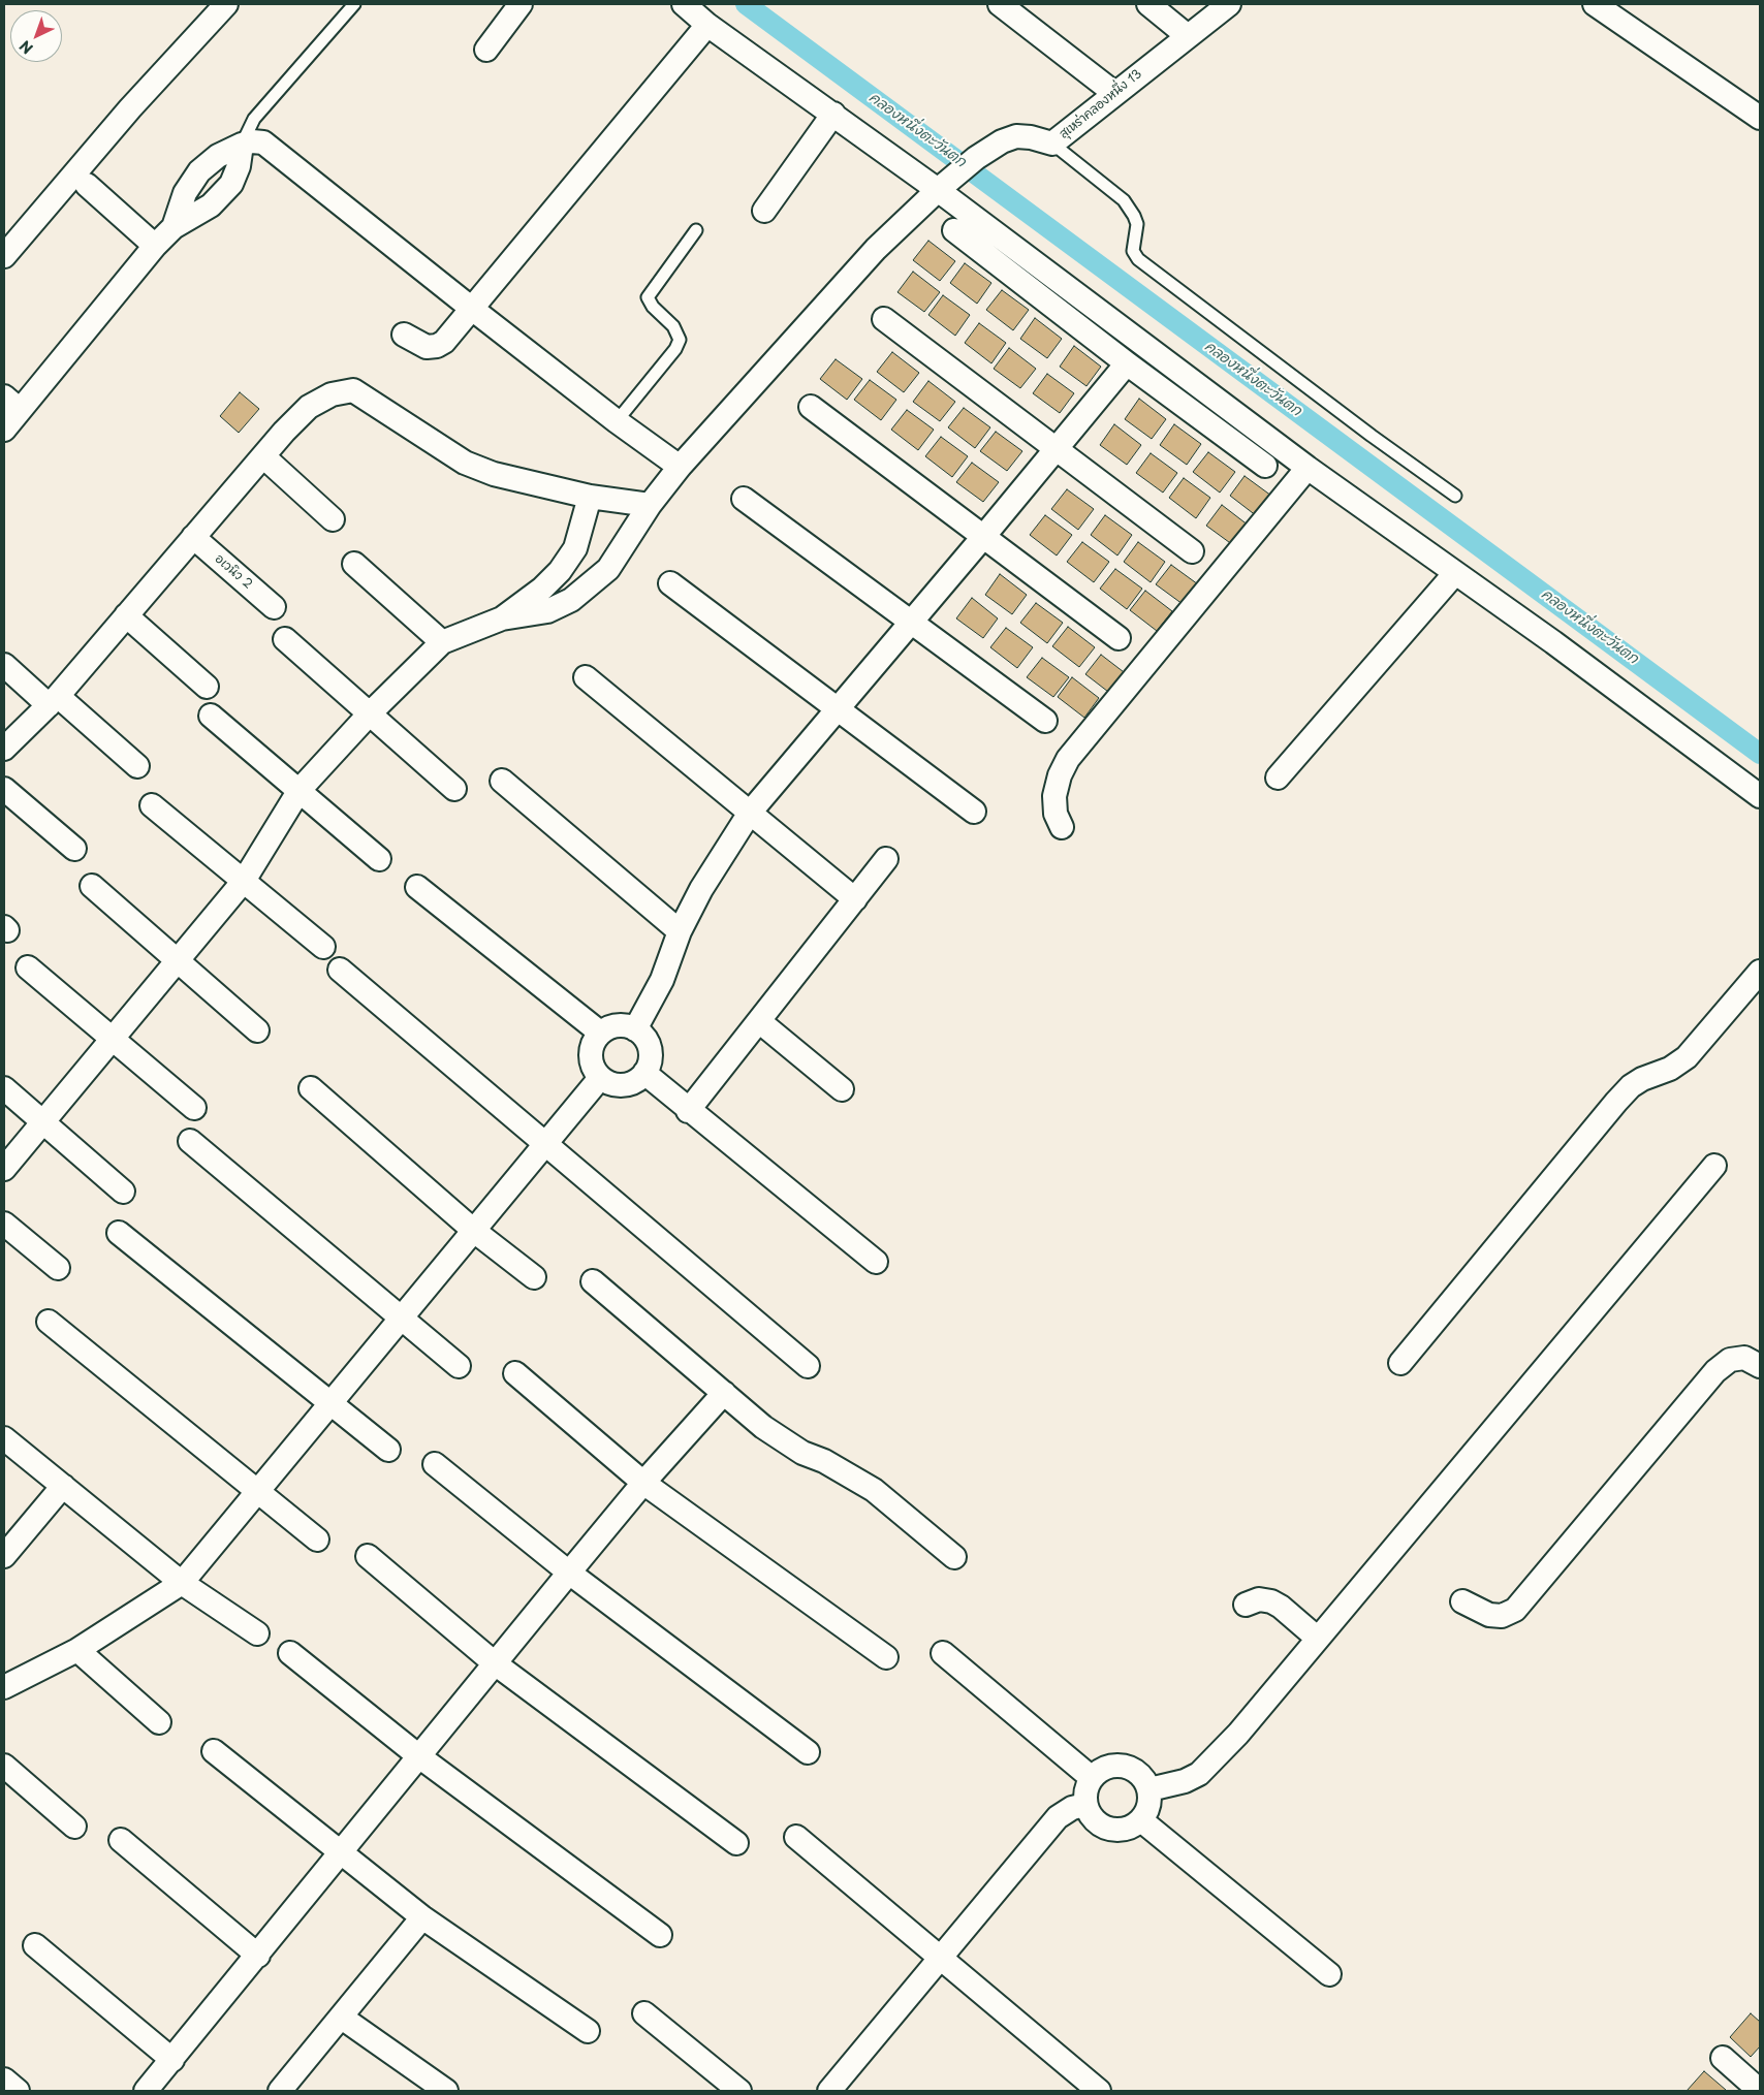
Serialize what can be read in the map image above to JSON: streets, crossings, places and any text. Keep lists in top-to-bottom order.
{
  "streets": {
    "street": ["สุเหร่าคลองหนึ่ง 13", "อเวนิว 2"]
  },
  "water": ["คลองหนึ่งตะวันตก"],
  "north": "bottom left"
}
